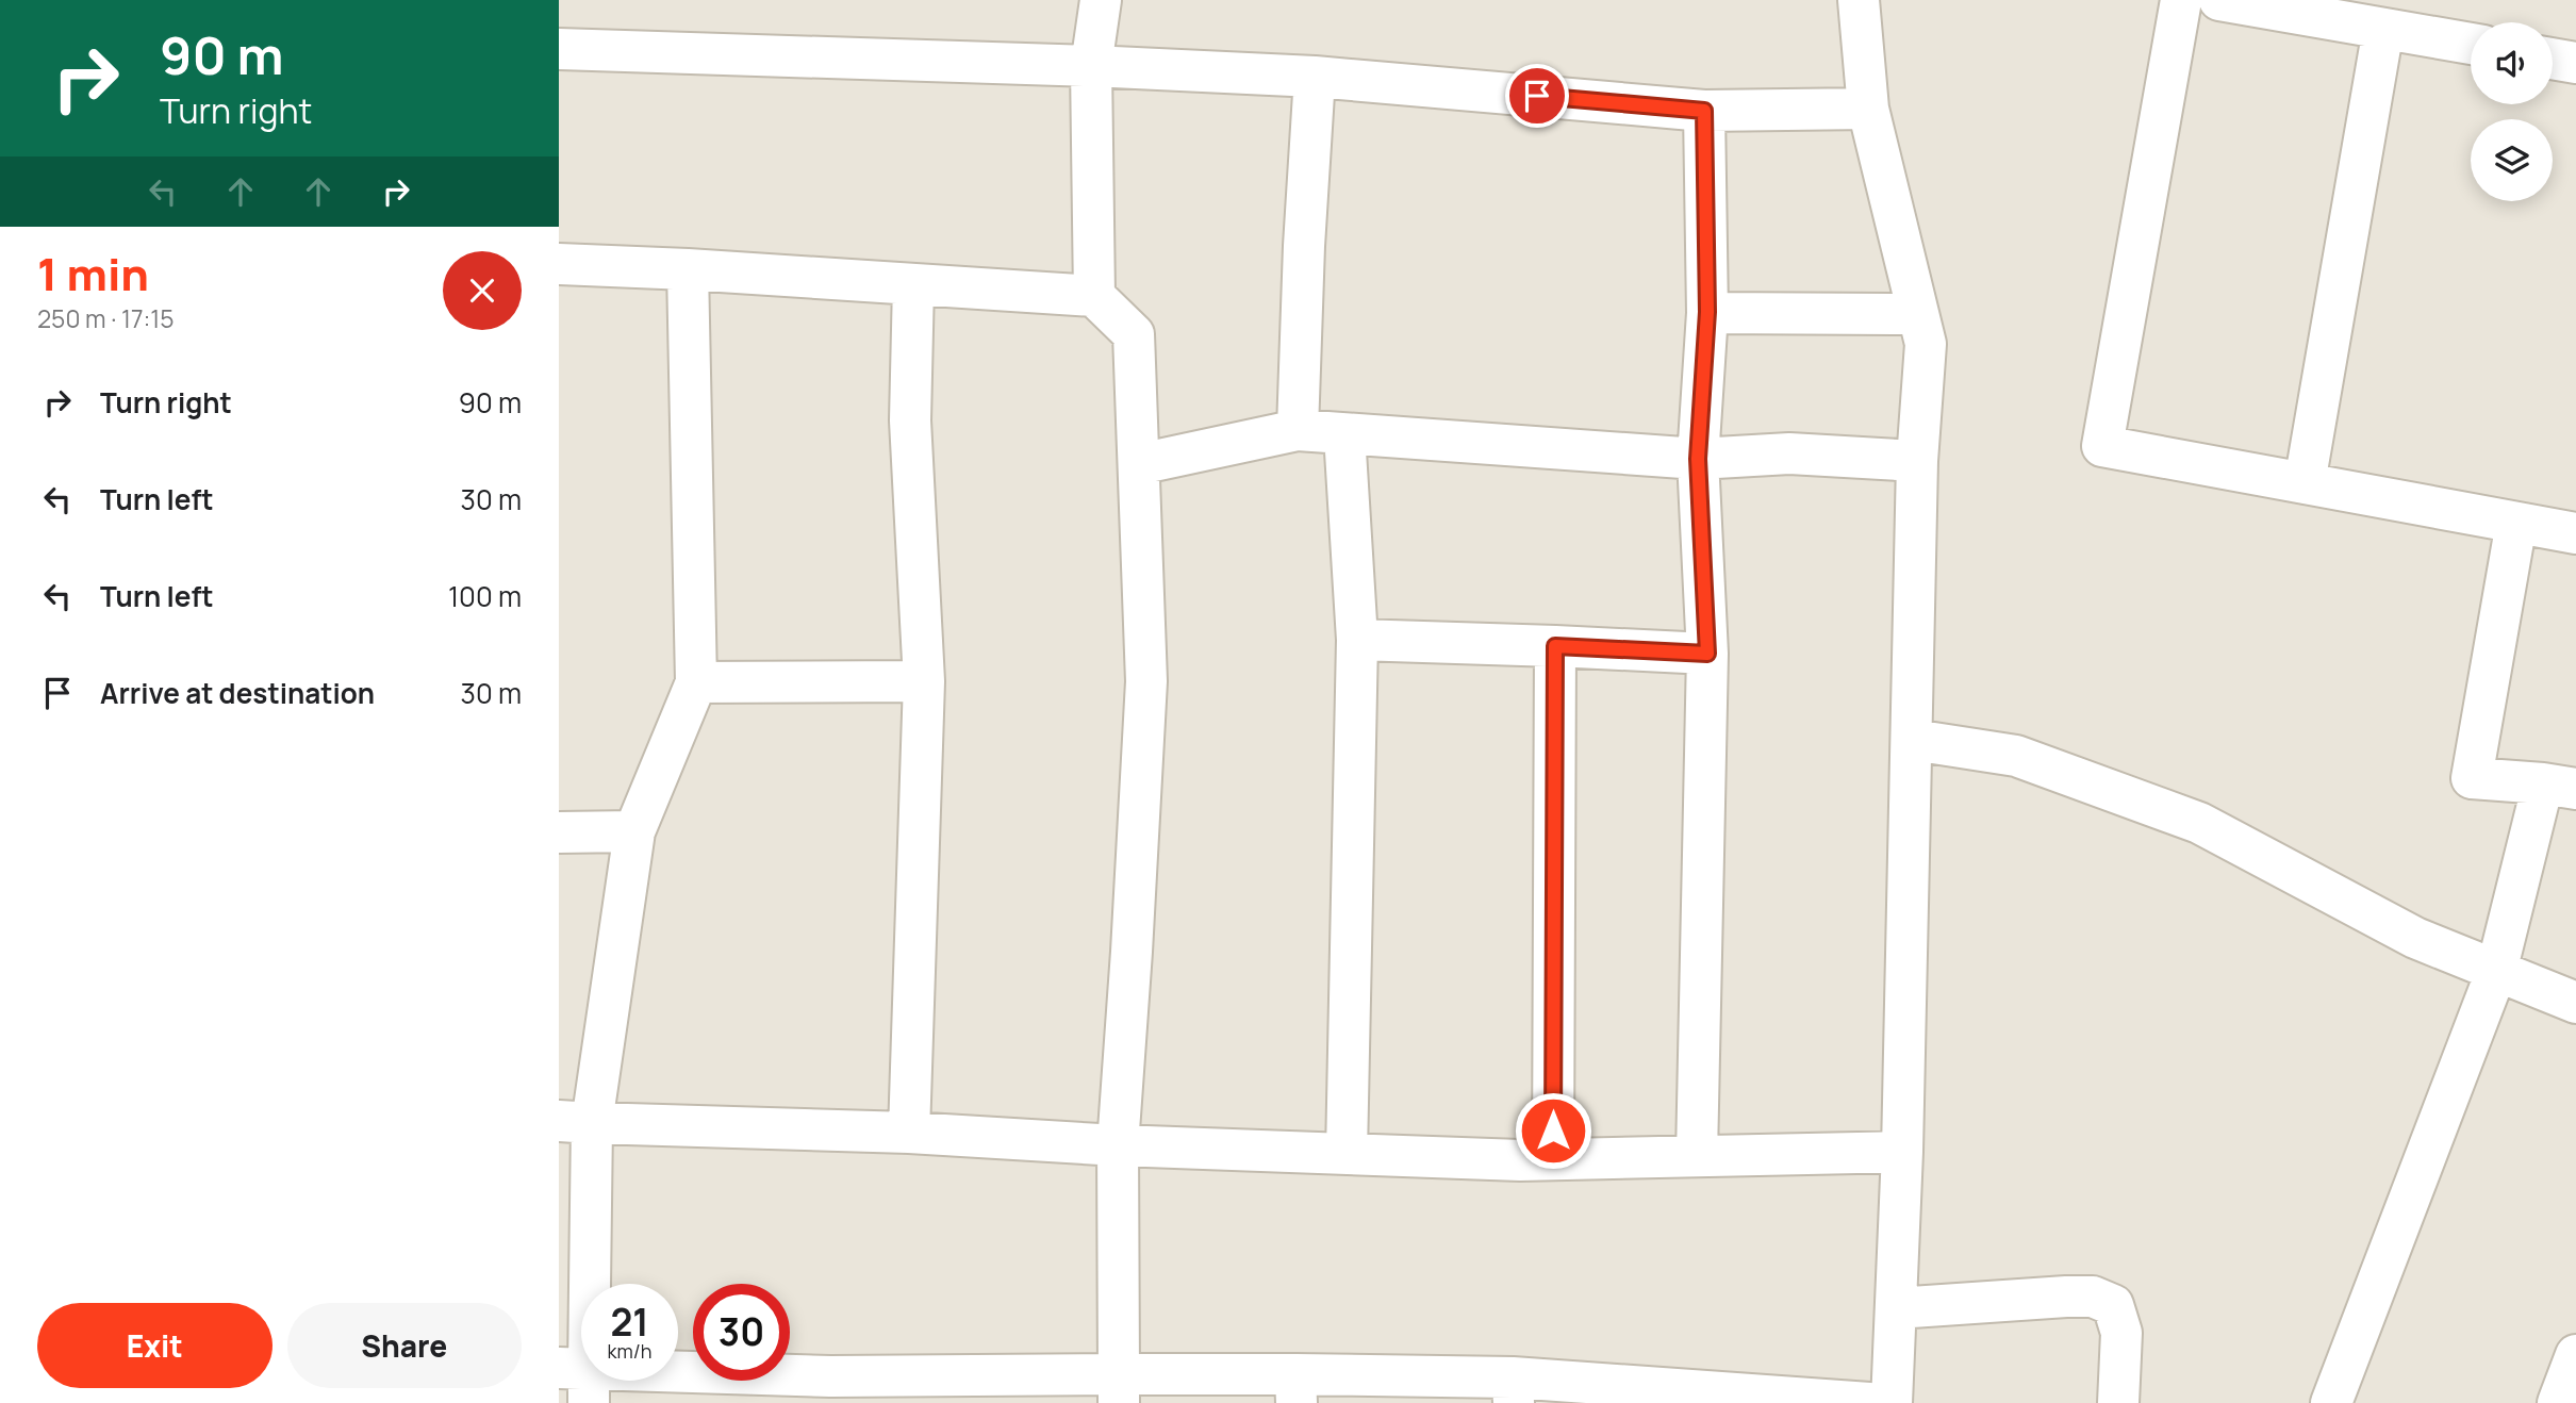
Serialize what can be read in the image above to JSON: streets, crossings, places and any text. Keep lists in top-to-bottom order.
{
  "page": {
    "turn": ["90 m", "Turn right"],
    "heading": ["1 min", "250 m · 17:15"],
    "list": [
      {
        "name": "Turn right",
        "value": "90 m"
      },
      {
        "name": "Turn left",
        "value": "30 m"
      },
      {
        "name": "Turn left",
        "value": "100 m"
      },
      {
        "name": "Arrive at destination",
        "value": "30 m"
      }
    ],
    "speed": "21 km/h",
    "limit": "30",
    "buttons": ["Exit", "Share"]
  }
}
